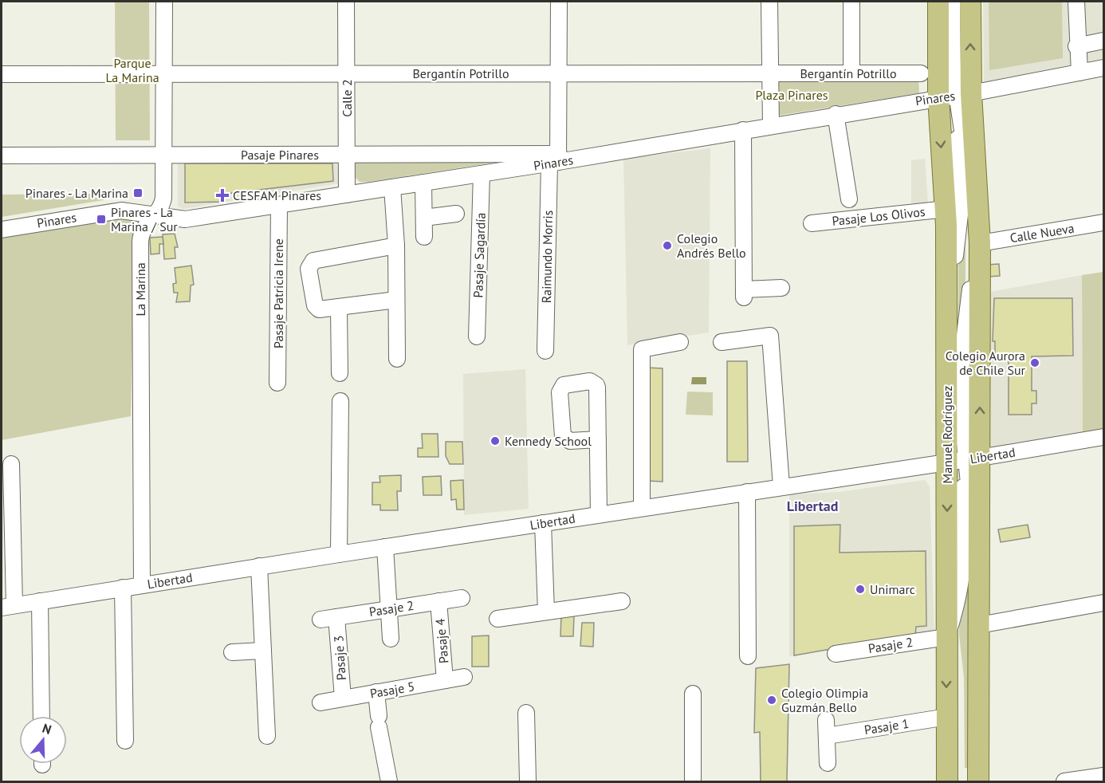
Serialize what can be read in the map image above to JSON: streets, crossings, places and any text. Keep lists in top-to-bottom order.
{
  "streets": {
    "main road": ["Manuel Rodríguez"],
    "street": [
      "Bergantín Potrillo",
      "Calle 2",
      "Pinares",
      "Pasaje Pinares",
      "Pasaje Los Olivos",
      "Calle Nueva",
      "Pasaje Sagardía",
      "Raimundo Morris",
      "La Marina",
      "Pasaje Patricia Irene",
      "Libertad",
      "Pasaje 2",
      "Pasaje 4",
      "Pasaje 3",
      "Pasaje 5",
      "Pasaje 1"
    ]
  },
  "crossings": [
    ["Bergantín Potrillo", "Calle 2"],
    ["Bergantín Potrillo", "Raimundo Morris"],
    ["Bergantín Potrillo", "La Marina"],
    ["Calle 2", "Pinares"],
    ["Calle 2", "Pasaje Pinares"],
    ["Pinares", "Pasaje Pinares"],
    ["Pinares", "Pasaje Sagardía"],
    ["Pinares", "Raimundo Morris"],
    ["Pinares", "La Marina"],
    ["Pinares", "Pasaje Patricia Irene"],
    ["Pinares", "Manuel Rodríguez"],
    ["Pasaje Pinares", "Raimundo Morris"],
    ["Pasaje Pinares", "La Marina"],
    ["Pasaje Los Olivos", "Manuel Rodríguez"],
    ["Calle Nueva", "Manuel Rodríguez"],
    ["La Marina", "Libertad"],
    ["Manuel Rodríguez", "Libertad"],
    ["Manuel Rodríguez", "Pasaje 2"],
    ["Manuel Rodríguez", "Pasaje 1"],
    ["Pasaje 2", "Pasaje 4"],
    ["Pasaje 2", "Pasaje 3"],
    ["Pasaje 4", "Pasaje 5"],
    ["Pasaje 3", "Pasaje 5"]
  ],
  "districts": ["Libertad"],
  "parks": ["Parque La Marina", "Plaza Pinares"],
  "places": {
    "transit": ["Pinares - La Marina", "Pinares - La Marina / Sur"],
    "health": ["CESFAM Pinares"],
    "other": [
      "Colegio Andrés Bello",
      "Colegio Aurora de Chile Sur",
      "Kennedy School",
      "Unimarc",
      "Colegio Olimpia Guzmán Bello"
    ]
  },
  "north": "top"
}
